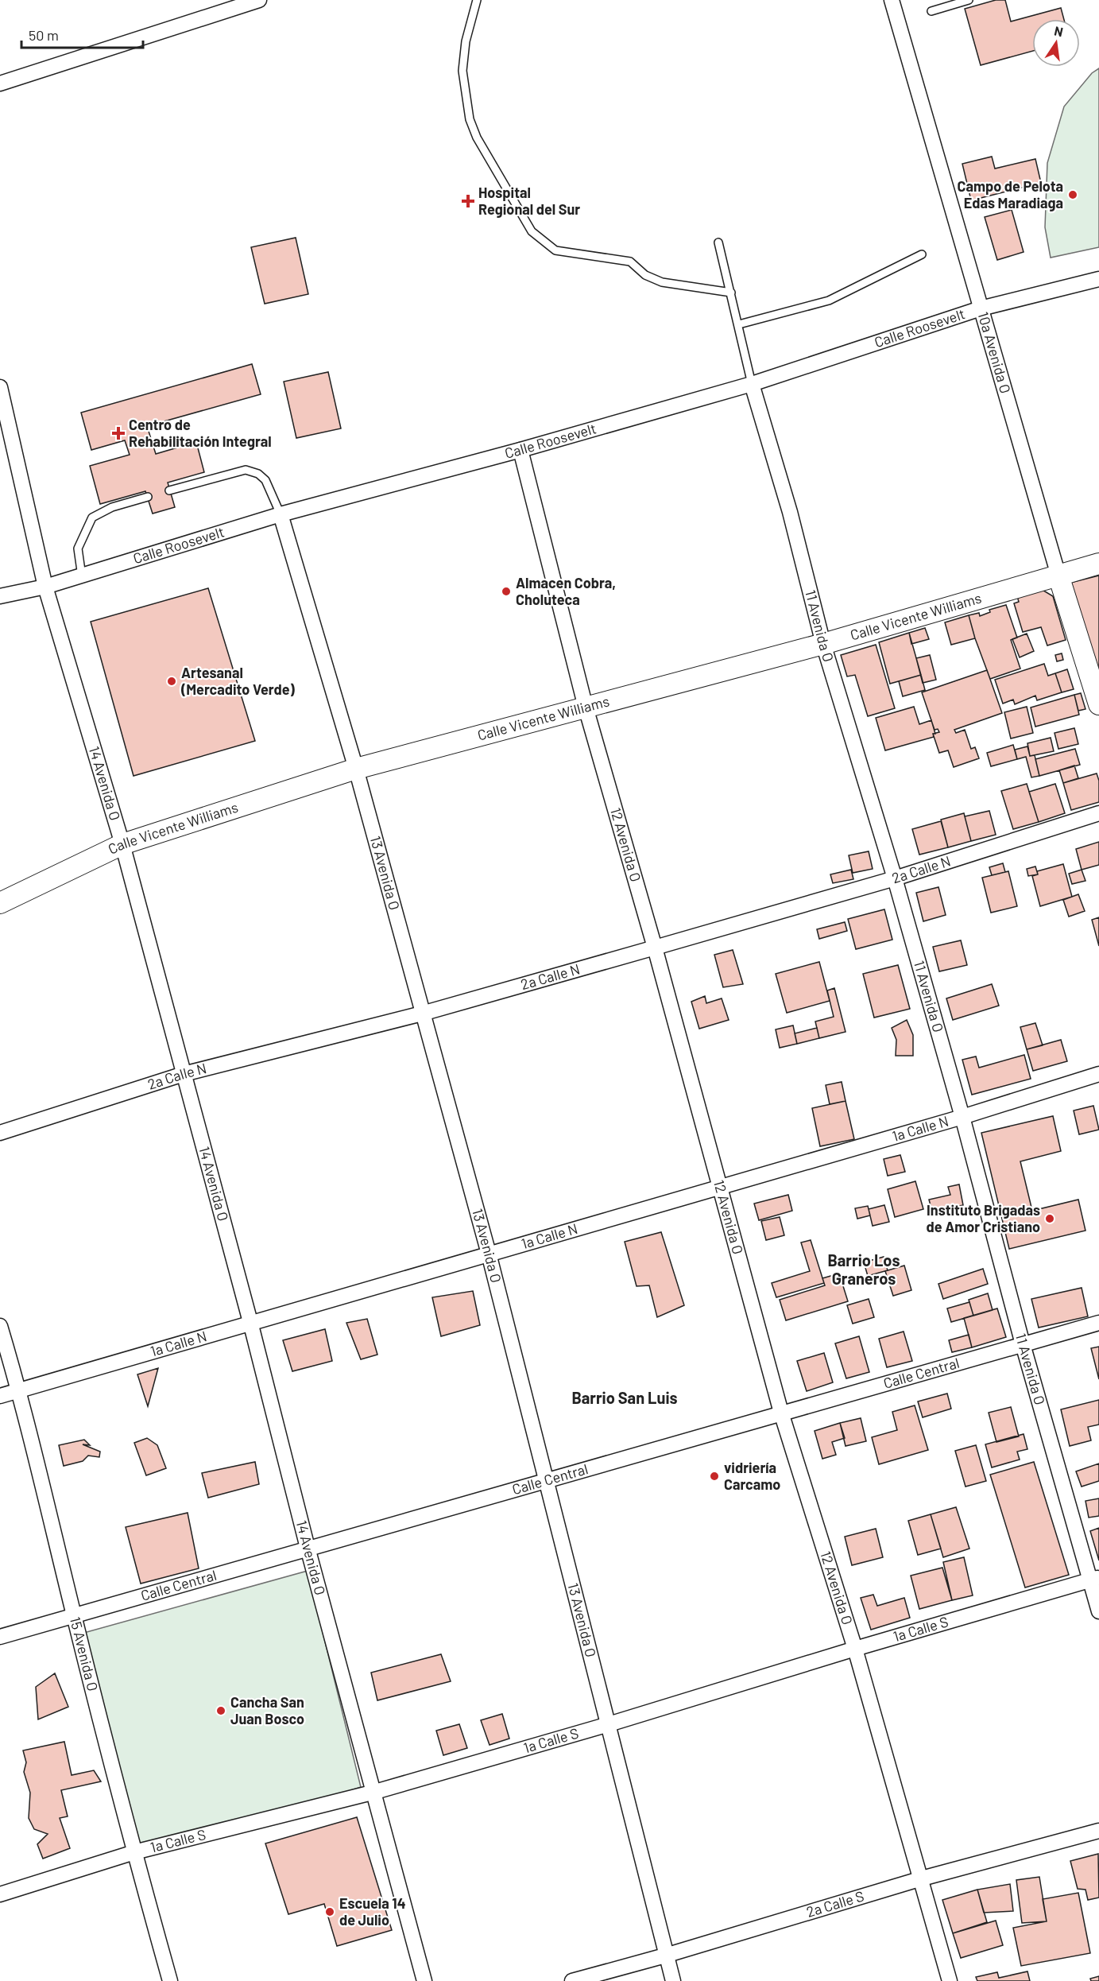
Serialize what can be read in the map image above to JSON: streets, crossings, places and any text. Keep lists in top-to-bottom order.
{
  "streets": {
    "main road": ["10a Avenida O", "Calle Vicente Williams"],
    "street": [
      "Calle Roosevelt",
      "11 Avenida O",
      "14 Avenida O",
      "12 Avenida O",
      "2a Calle N",
      "13 Avenida O",
      "1a Calle N",
      "Calle Central",
      "1a Calle S",
      "15 Avenida O",
      "2a Calle S"
    ]
  },
  "crossings": [
    ["Calle Roosevelt", "10a Avenida O"],
    ["Calle Roosevelt", "11 Avenida O"],
    ["Calle Roosevelt", "14 Avenida O"],
    ["Calle Roosevelt", "12 Avenida O"],
    ["Calle Roosevelt", "13 Avenida O"],
    ["10a Avenida O", "Calle Vicente Williams"],
    ["Calle Vicente Williams", "11 Avenida O"],
    ["Calle Vicente Williams", "14 Avenida O"],
    ["Calle Vicente Williams", "12 Avenida O"],
    ["Calle Vicente Williams", "13 Avenida O"],
    ["11 Avenida O", "2a Calle N"],
    ["11 Avenida O", "1a Calle N"],
    ["11 Avenida O", "Calle Central"],
    ["11 Avenida O", "1a Calle S"],
    ["14 Avenida O", "2a Calle N"],
    ["14 Avenida O", "1a Calle N"],
    ["14 Avenida O", "Calle Central"],
    ["14 Avenida O", "1a Calle S"],
    ["12 Avenida O", "2a Calle N"],
    ["12 Avenida O", "1a Calle N"],
    ["12 Avenida O", "Calle Central"],
    ["12 Avenida O", "1a Calle S"],
    ["12 Avenida O", "2a Calle S"],
    ["2a Calle N", "13 Avenida O"],
    ["13 Avenida O", "1a Calle N"],
    ["13 Avenida O", "Calle Central"],
    ["13 Avenida O", "1a Calle S"],
    ["13 Avenida O", "2a Calle S"],
    ["1a Calle N", "15 Avenida O"],
    ["Calle Central", "15 Avenida O"],
    ["1a Calle S", "15 Avenida O"]
  ],
  "districts": ["Barrio Los Graneros", "Barrio San Luis"],
  "places": {
    "other": [
      "Campo de Pelota Edas Maradiaga",
      "Almacen Cobra, Choluteca",
      "Artesanal (Mercadito Verde)",
      "Instituto Brigadas de Amor Cristiano",
      "vidriería Carcamo",
      "Cancha San Juan Bosco",
      "Escuela 14 de Julio"
    ],
    "health": ["Hospital Regional del Sur", "Centro de Rehabilitación Integral"]
  },
  "scale_bar": "50 m",
  "north": "top"
}
